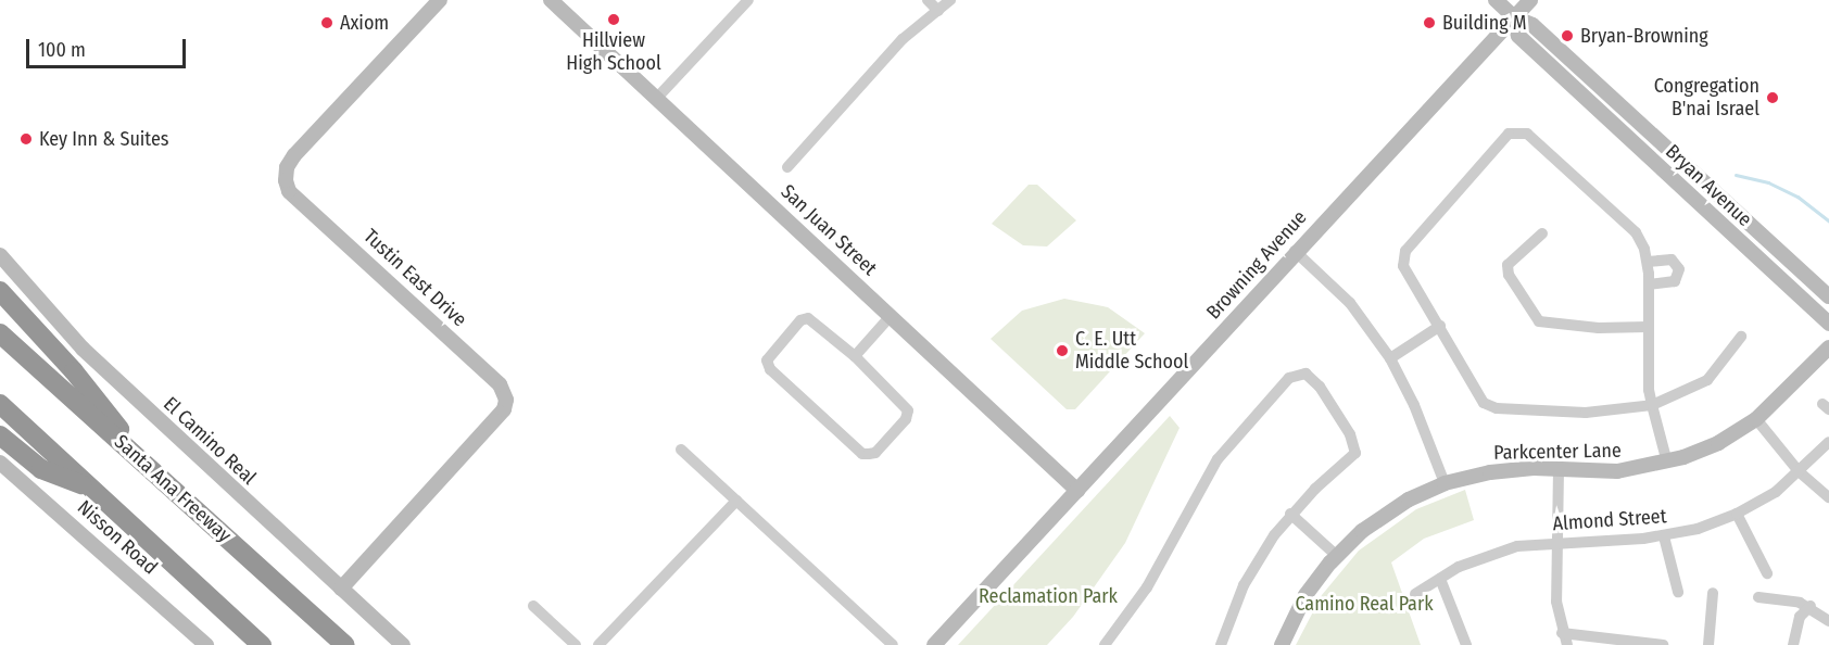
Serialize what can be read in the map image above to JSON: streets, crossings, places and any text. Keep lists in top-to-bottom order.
{
  "streets": {
    "highway": ["Santa Ana Freeway"],
    "main road": [
      "Bryan Avenue",
      "San Juan Street",
      "Browning Avenue",
      "Tustin East Drive",
      "El Camino Real",
      "Parkcenter Lane",
      "Nisson Road"
    ],
    "street": ["Almond Street"]
  },
  "crossings": [
    ["Bryan Avenue", "Browning Avenue"],
    ["San Juan Street", "Browning Avenue"],
    ["Tustin East Drive", "El Camino Real"]
  ],
  "parks": ["Reclamation Park", "Camino Real Park"],
  "places": [
    "Hillview High School",
    "Axiom",
    "Building M",
    "Bryan-Browning",
    "Congregation B'nai Israel",
    "Key Inn & Suites",
    "C. E. Utt Middle School"
  ],
  "scale_bar": "100 m"
}
